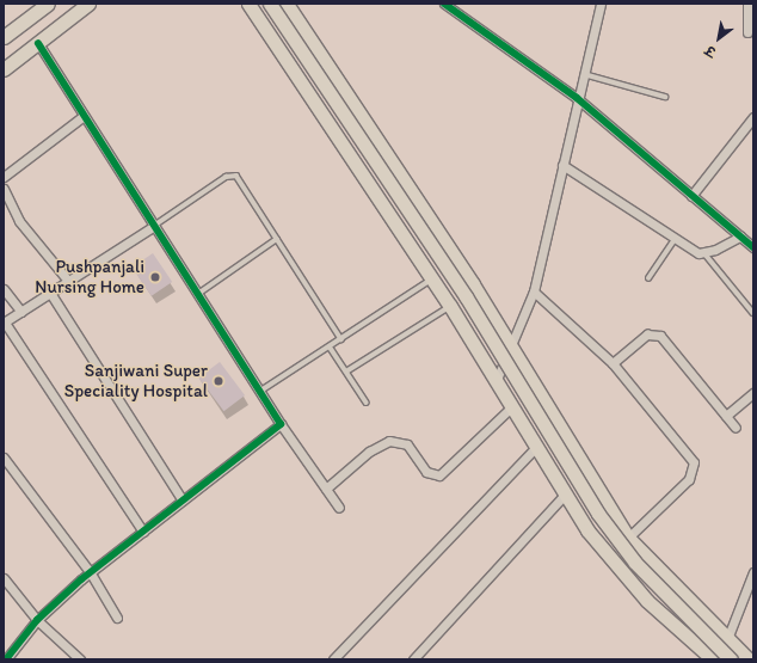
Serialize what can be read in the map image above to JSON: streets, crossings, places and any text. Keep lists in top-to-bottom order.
{
  "places": ["Pushpanjali Nursing Home", "Sanjiwani Super Speciality Hospital"],
  "north": "bottom left"
}
